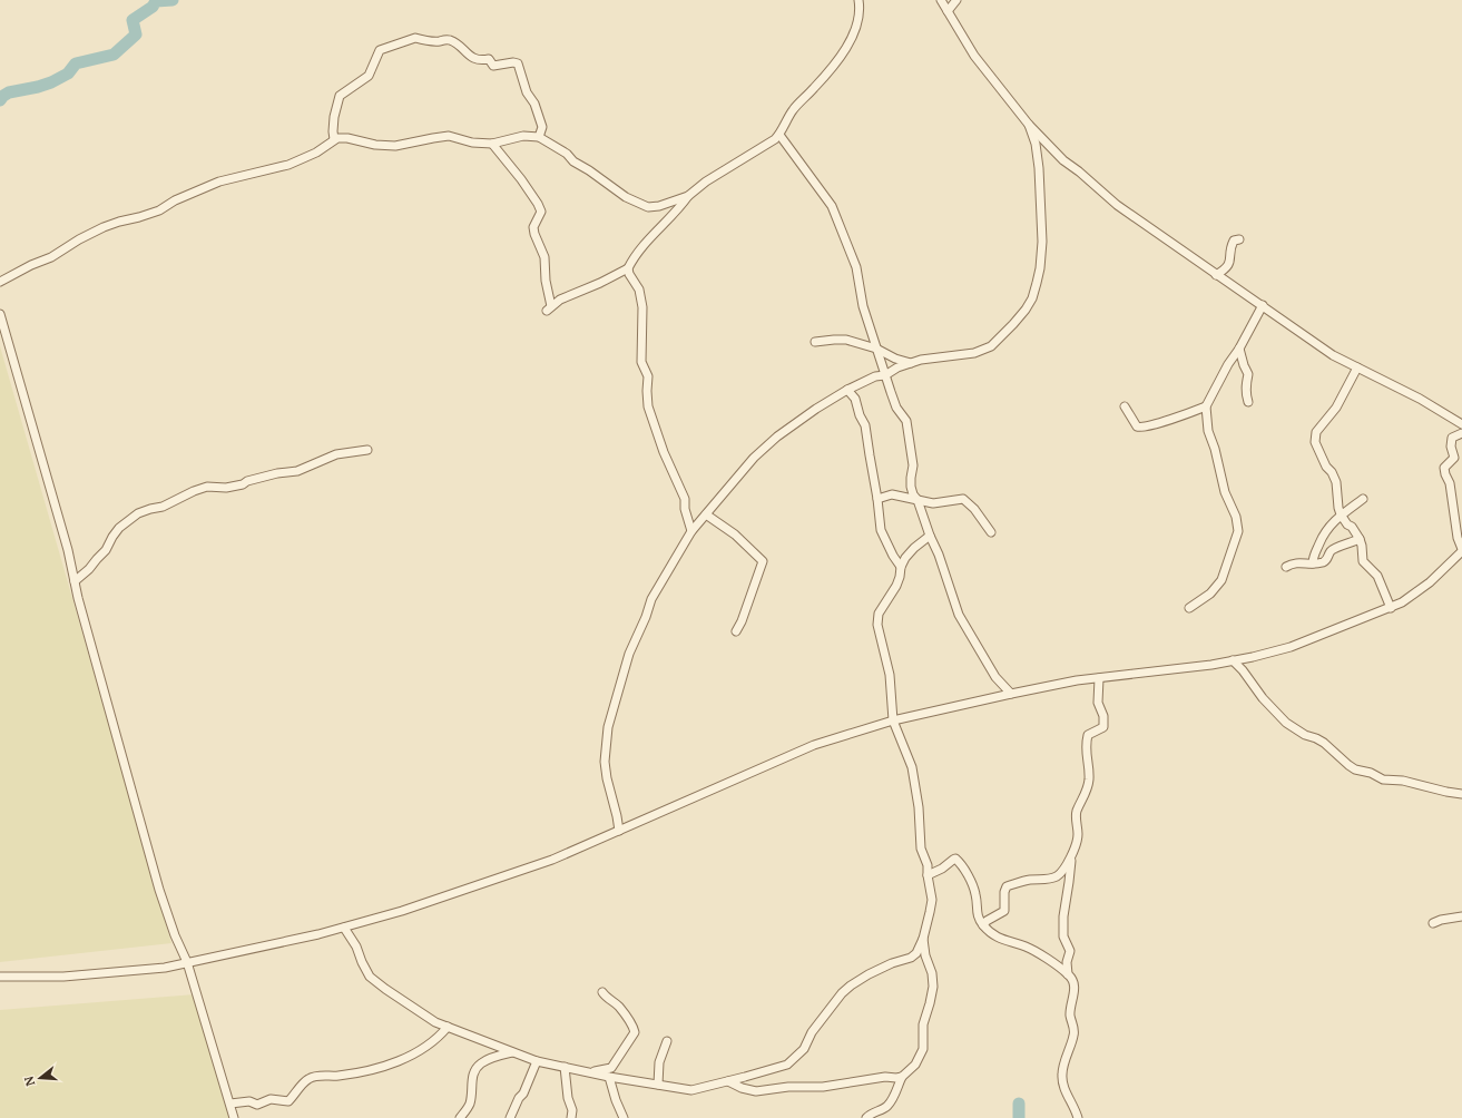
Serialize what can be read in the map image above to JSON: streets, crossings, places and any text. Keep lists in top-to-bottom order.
{
  "north": "left"
}
